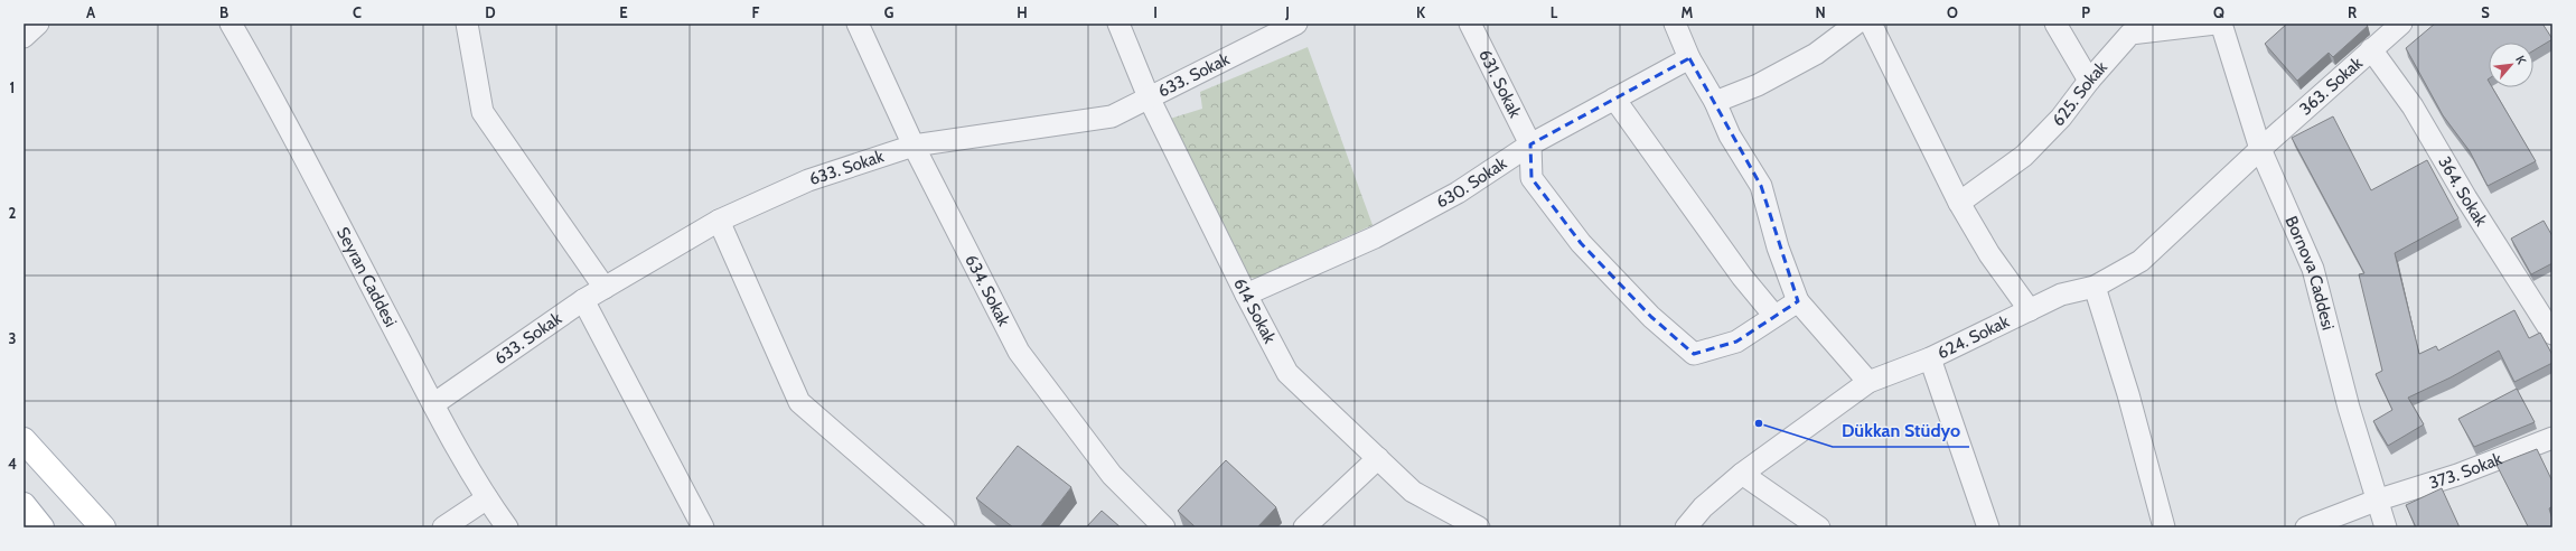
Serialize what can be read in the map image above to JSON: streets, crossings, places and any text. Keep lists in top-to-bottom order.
{
  "streets": {
    "street": [
      "633. Sokak",
      "631. Sokak",
      "363. Sokak",
      "625. Sokak",
      "630. Sokak",
      "364. Sokak",
      "Bornova Caddesi",
      "Seyran Caddesi",
      "634. Sokak",
      "614 Sokak",
      "624. Sokak",
      "373. Sokak"
    ]
  },
  "crossings": [
    ["633. Sokak", "Seyran Caddesi"],
    ["633. Sokak", "634. Sokak"],
    ["633. Sokak", "614 Sokak"],
    ["631. Sokak", "630. Sokak"],
    ["363. Sokak", "364. Sokak"],
    ["363. Sokak", "Bornova Caddesi"],
    ["363. Sokak", "624. Sokak"],
    ["630. Sokak", "614 Sokak"],
    ["Bornova Caddesi", "624. Sokak"],
    ["Bornova Caddesi", "373. Sokak"]
  ],
  "places": ["Dükkan Stüdyo"],
  "north": "top right",
  "grid": {
    "columns": [
      "A",
      "B",
      "C",
      "D",
      "E",
      "F",
      "G",
      "H",
      "I",
      "J",
      "K",
      "L",
      "M",
      "N",
      "O",
      "P",
      "Q",
      "R",
      "S"
    ],
    "rows": [
      "1",
      "2",
      "3",
      "4"
    ]
  }
}
